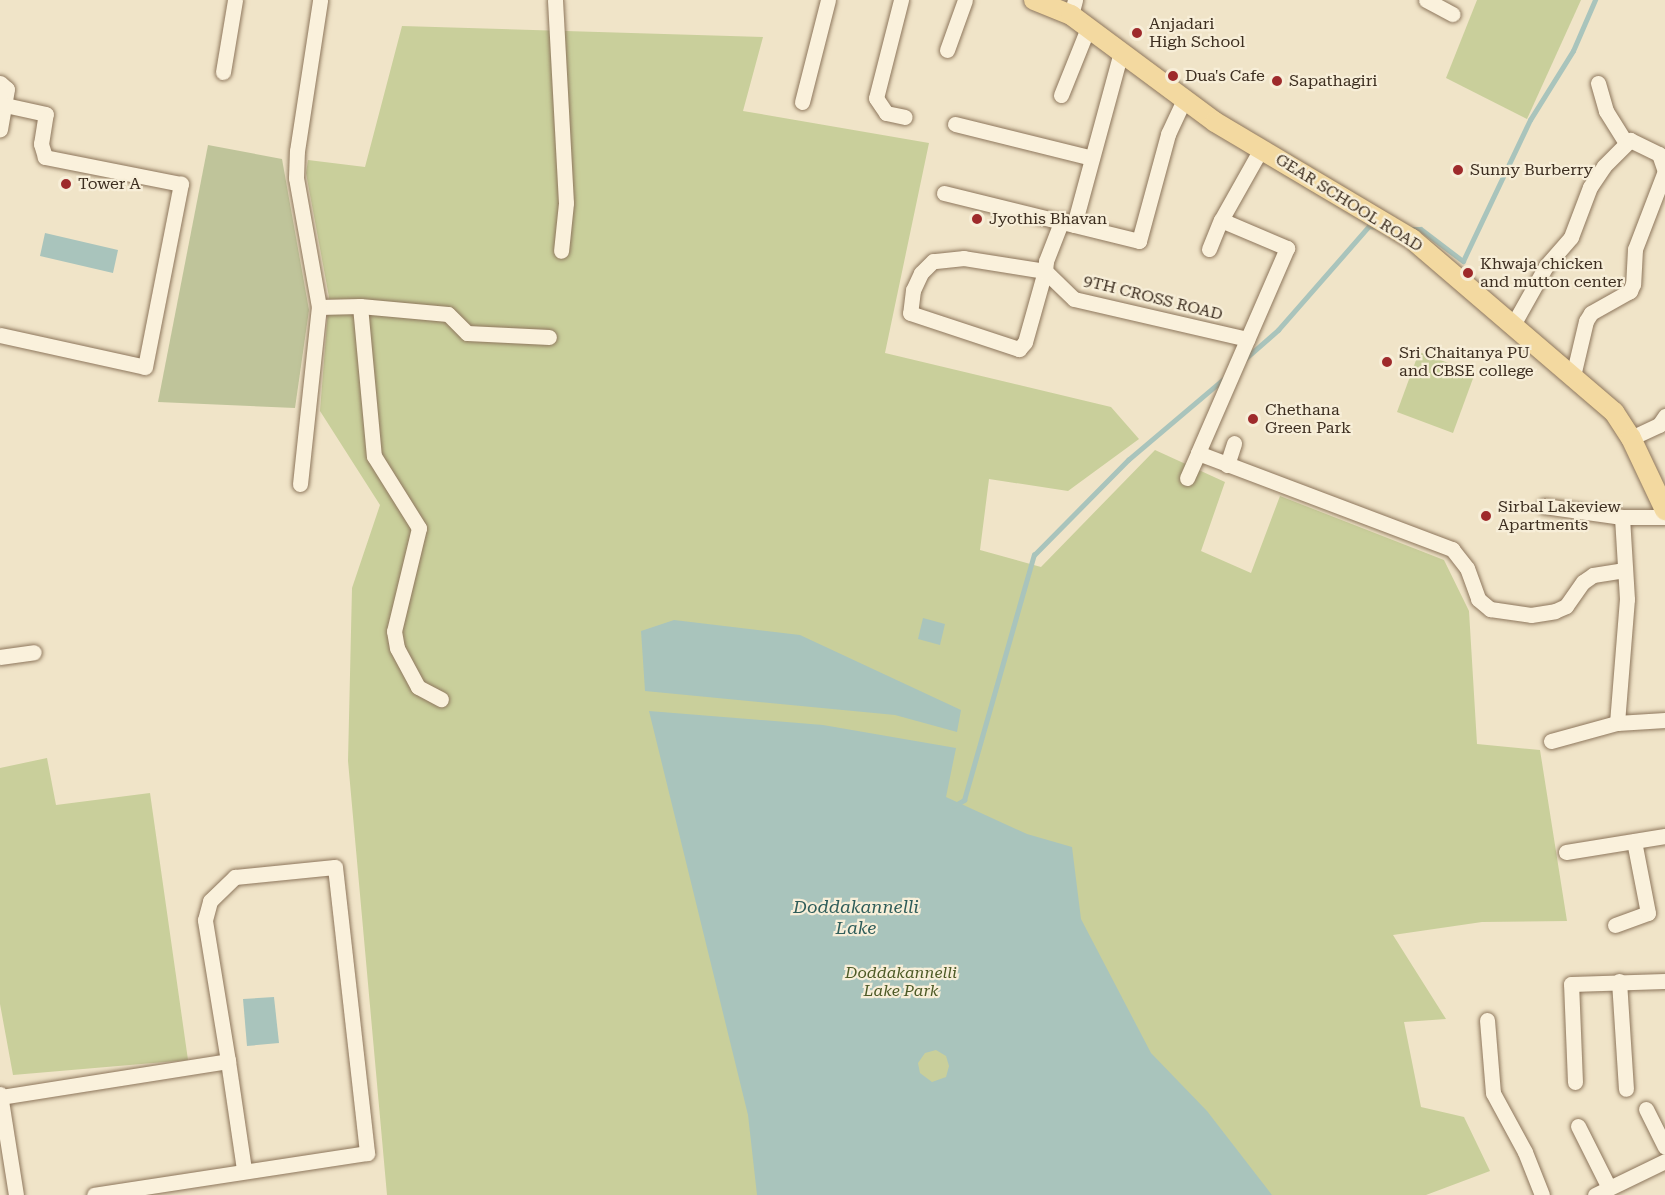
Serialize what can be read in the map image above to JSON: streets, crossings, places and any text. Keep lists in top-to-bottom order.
{
  "streets": {
    "main road": ["GEAR SCHOOL ROAD"],
    "street": ["9TH CROSS ROAD"]
  },
  "water": ["Doddakannelli Lake"],
  "parks": ["Doddakannelli Lake Park"],
  "places": [
    "Anjadari High School",
    "Dua's Cafe",
    "Sapathagiri",
    "Sunny Burberry",
    "Tower A",
    "Jyothis Bhavan",
    "Khwaja chicken and mutton center",
    "Sri Chaitanya PU and CBSE college",
    "Chethana Green Park",
    "Sirbal Lakeview Apartments"
  ]
}
